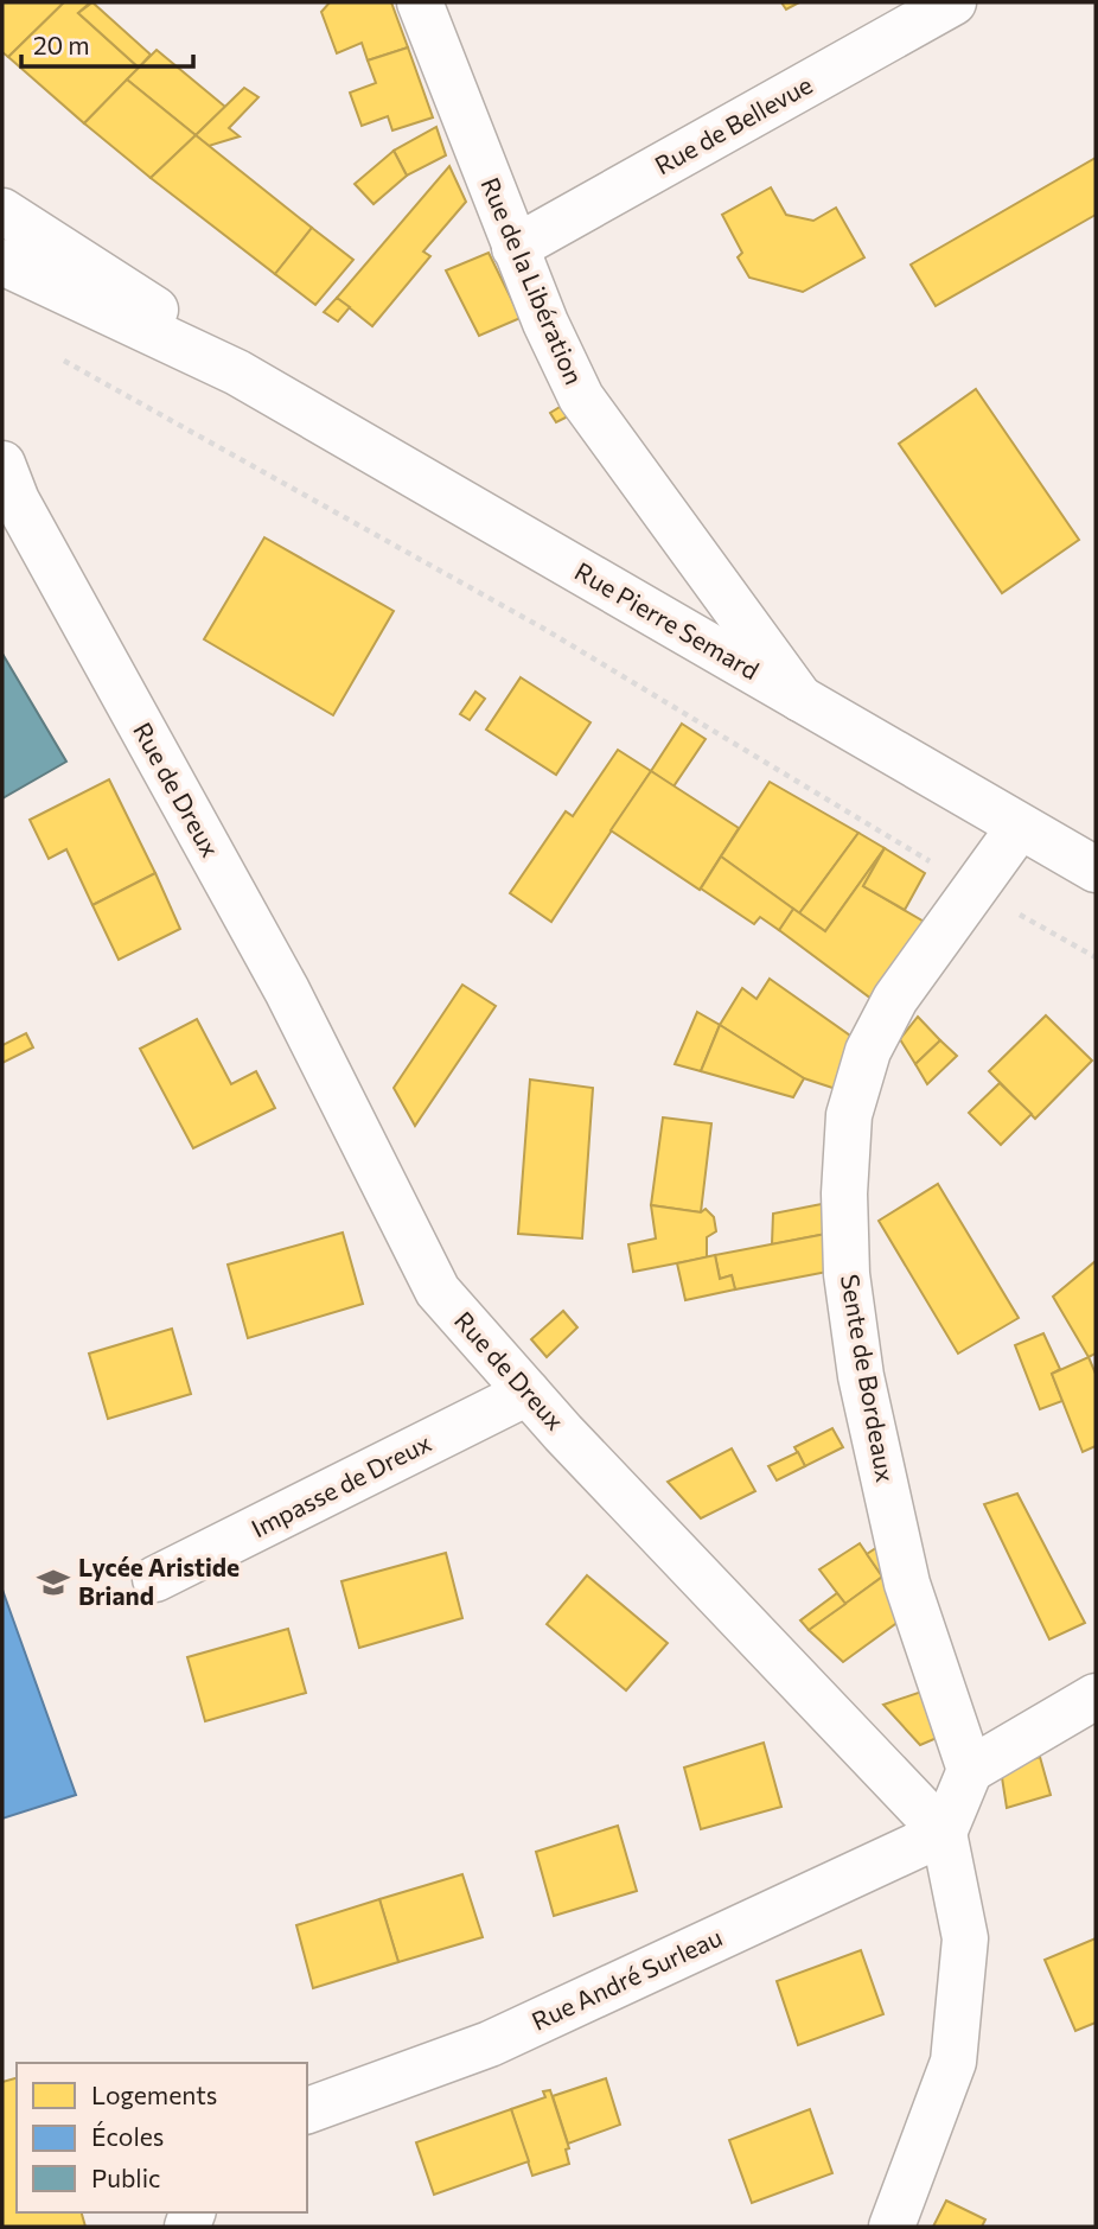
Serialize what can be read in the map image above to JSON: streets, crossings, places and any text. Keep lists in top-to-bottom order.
{
  "streets": {
    "street": [
      "Rue de Bellevue",
      "Rue de la Libération",
      "Rue Pierre Semard",
      "Rue de Dreux",
      "Sente de Bordeaux",
      "Impasse de Dreux",
      "Rue André Surleau"
    ]
  },
  "crossings": [
    ["Rue de Bellevue", "Rue de la Libération"],
    ["Rue de la Libération", "Rue Pierre Semard"],
    ["Rue Pierre Semard", "Sente de Bordeaux"],
    ["Rue de Dreux", "Impasse de Dreux"],
    ["Rue de Dreux", "Rue André Surleau"]
  ],
  "places": {
    "school or university": ["Lycée Aristide Briand"]
  },
  "legend": ["Logements", "Écoles", "Public"],
  "scale_bar": "20 m"
}
